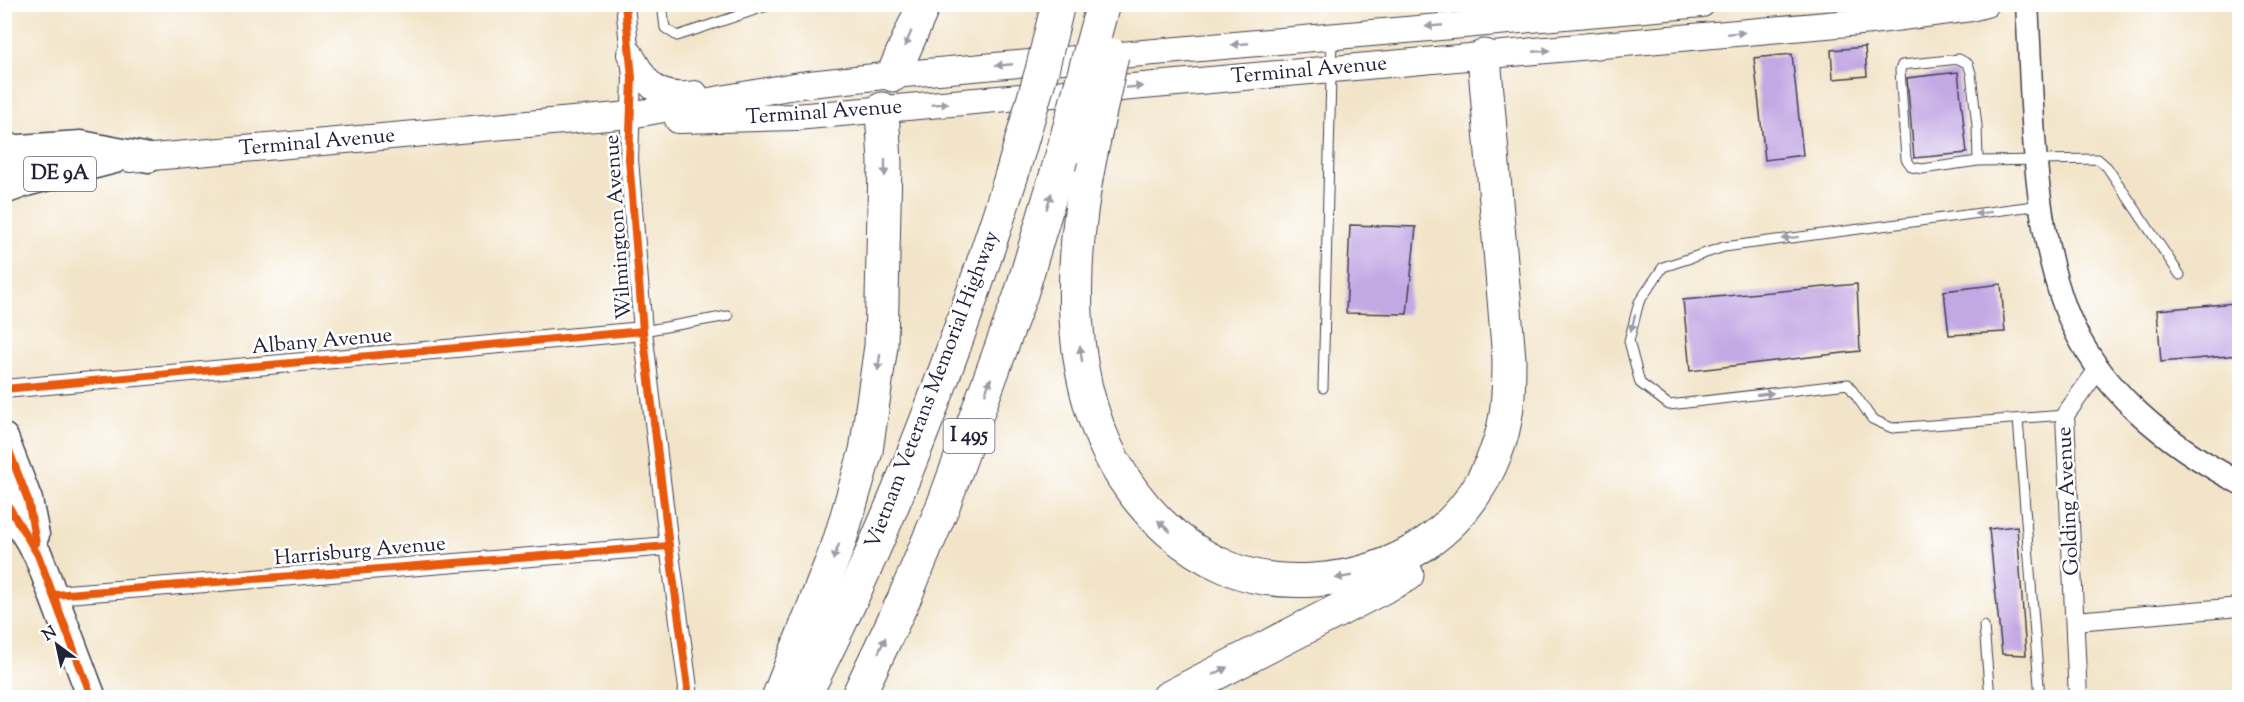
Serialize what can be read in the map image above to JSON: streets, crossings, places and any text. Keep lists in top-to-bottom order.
{
  "streets": {
    "highway": ["Vietnam Veterans Memorial Highway", "I 495"],
    "main road": ["Terminal Avenue", "DE 9A"],
    "street": [
      "Wilmington Avenue",
      "Albany Avenue",
      "Golding Avenue",
      "Harrisburg Avenue"
    ]
  },
  "crossings": [
    ["Terminal Avenue", "DE 9A"],
    ["Terminal Avenue", "Wilmington Avenue"],
    ["Wilmington Avenue", "Albany Avenue"],
    ["Wilmington Avenue", "Harrisburg Avenue"]
  ],
  "north": "top left"
}
